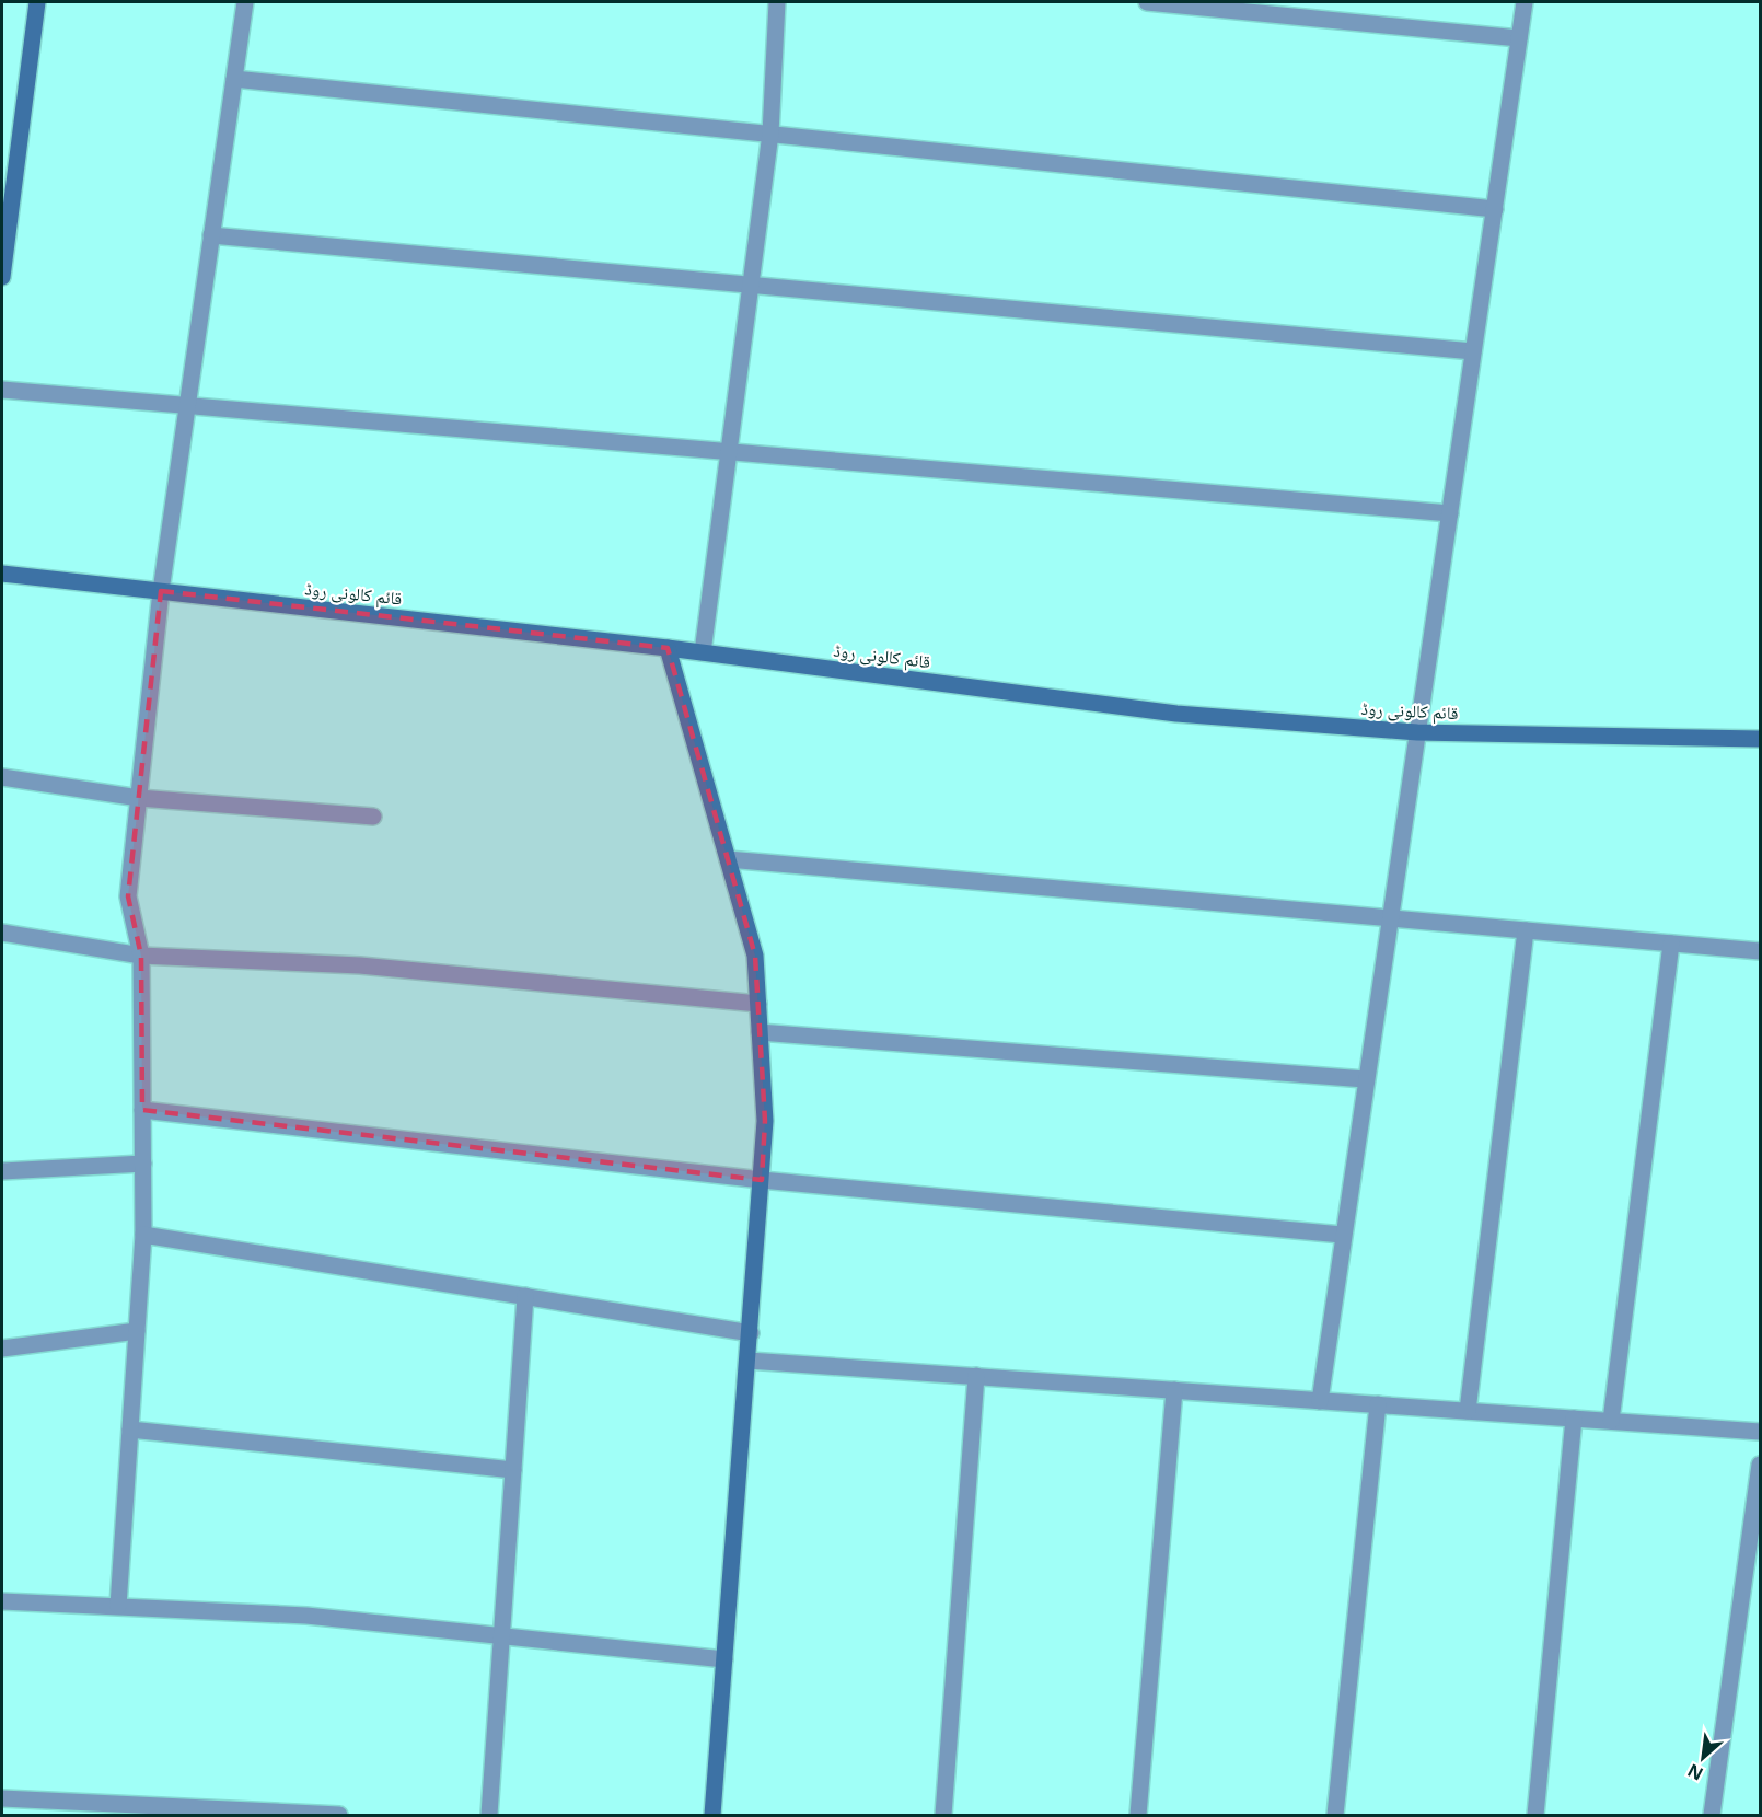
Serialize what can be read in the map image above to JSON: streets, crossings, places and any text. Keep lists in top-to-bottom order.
{
  "streets": {
    "street": ["قائم کالونی روڈ"]
  },
  "north": "bottom left"
}
